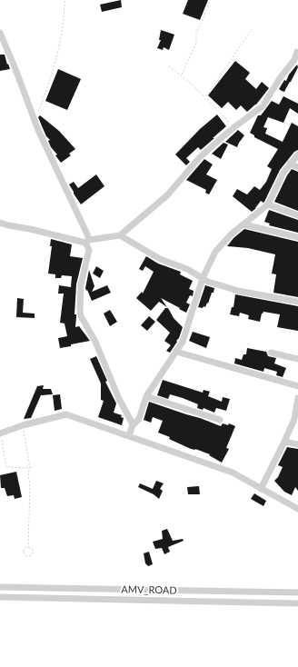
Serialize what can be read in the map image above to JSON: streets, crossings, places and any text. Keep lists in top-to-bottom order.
{
  "streets": {
    "street": ["AMV_ROAD"]
  }
}
